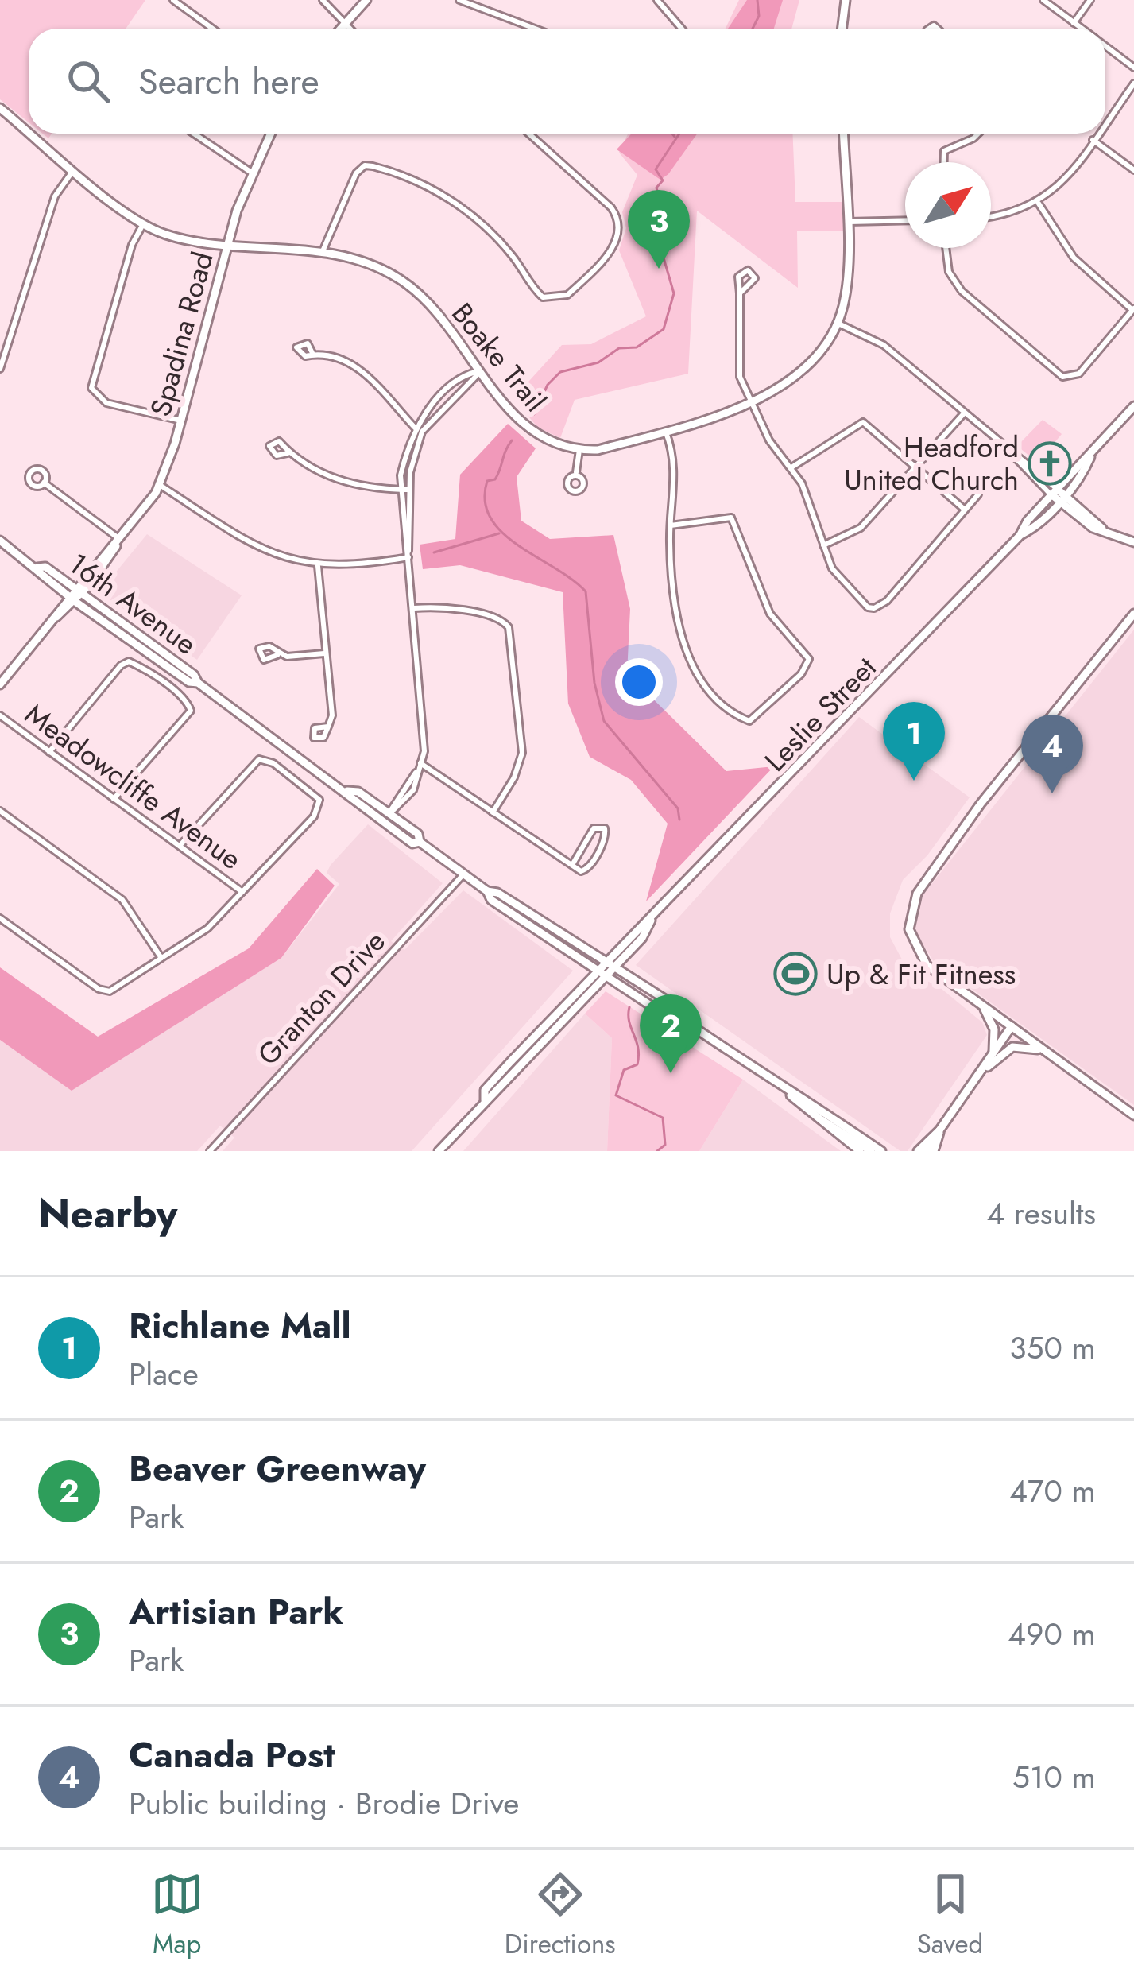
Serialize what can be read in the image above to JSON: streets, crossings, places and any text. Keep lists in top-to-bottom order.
{
  "streets": {
    "main road": [
      "Spadina Road",
      "Boake Trail",
      "16th Avenue",
      "Leslie Street"
    ],
    "street": ["Meadowcliffe Avenue", "Granton Drive"]
  },
  "crossings": [
    ["Spadina Road", "Boake Trail"],
    ["Spadina Road", "16th Avenue"],
    ["16th Avenue", "Leslie Street"],
    ["16th Avenue", "Granton Drive"]
  ],
  "places": {
    "church": ["Headford United Church"],
    "sports": ["Up & Fit Fitness"]
  },
  "north": "top right",
  "page": {
    "search": "Search here",
    "pins": [
      "3",
      "1",
      "4",
      "2"
    ],
    "heading": ["Nearby", "4 results"],
    "list": [
      {
        "mark": "1",
        "name": "Richlane Mall",
        "note": "Place",
        "value": "350 m"
      },
      {
        "mark": "2",
        "name": "Beaver Greenway",
        "note": "Park",
        "value": "470 m"
      },
      {
        "mark": "3",
        "name": "Artisian Park",
        "note": "Park",
        "value": "490 m"
      },
      {
        "mark": "4",
        "name": "Canada Post",
        "note": "Public building · Brodie Drive",
        "value": "510 m"
      }
    ],
    "nav": ["Map", "Directions", "Saved"]
  }
}
